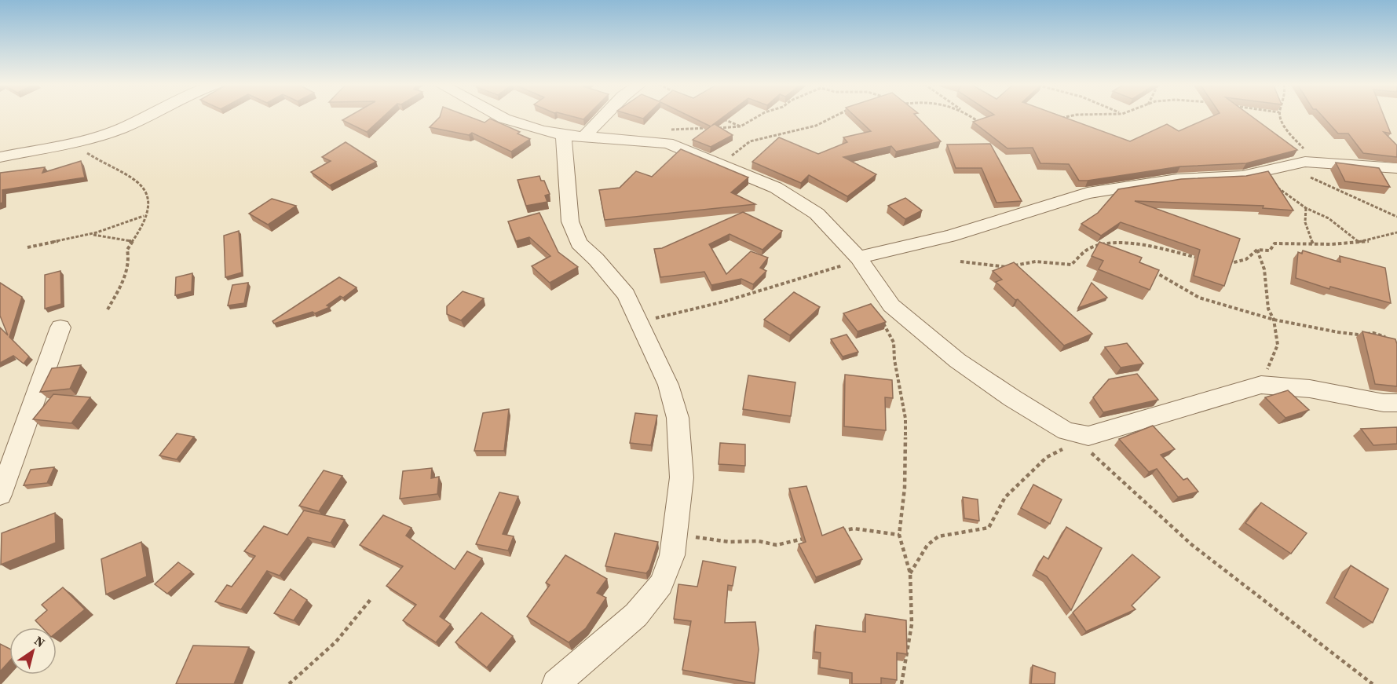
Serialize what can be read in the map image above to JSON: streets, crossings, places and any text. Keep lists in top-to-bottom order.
{
  "north": "top right"
}
